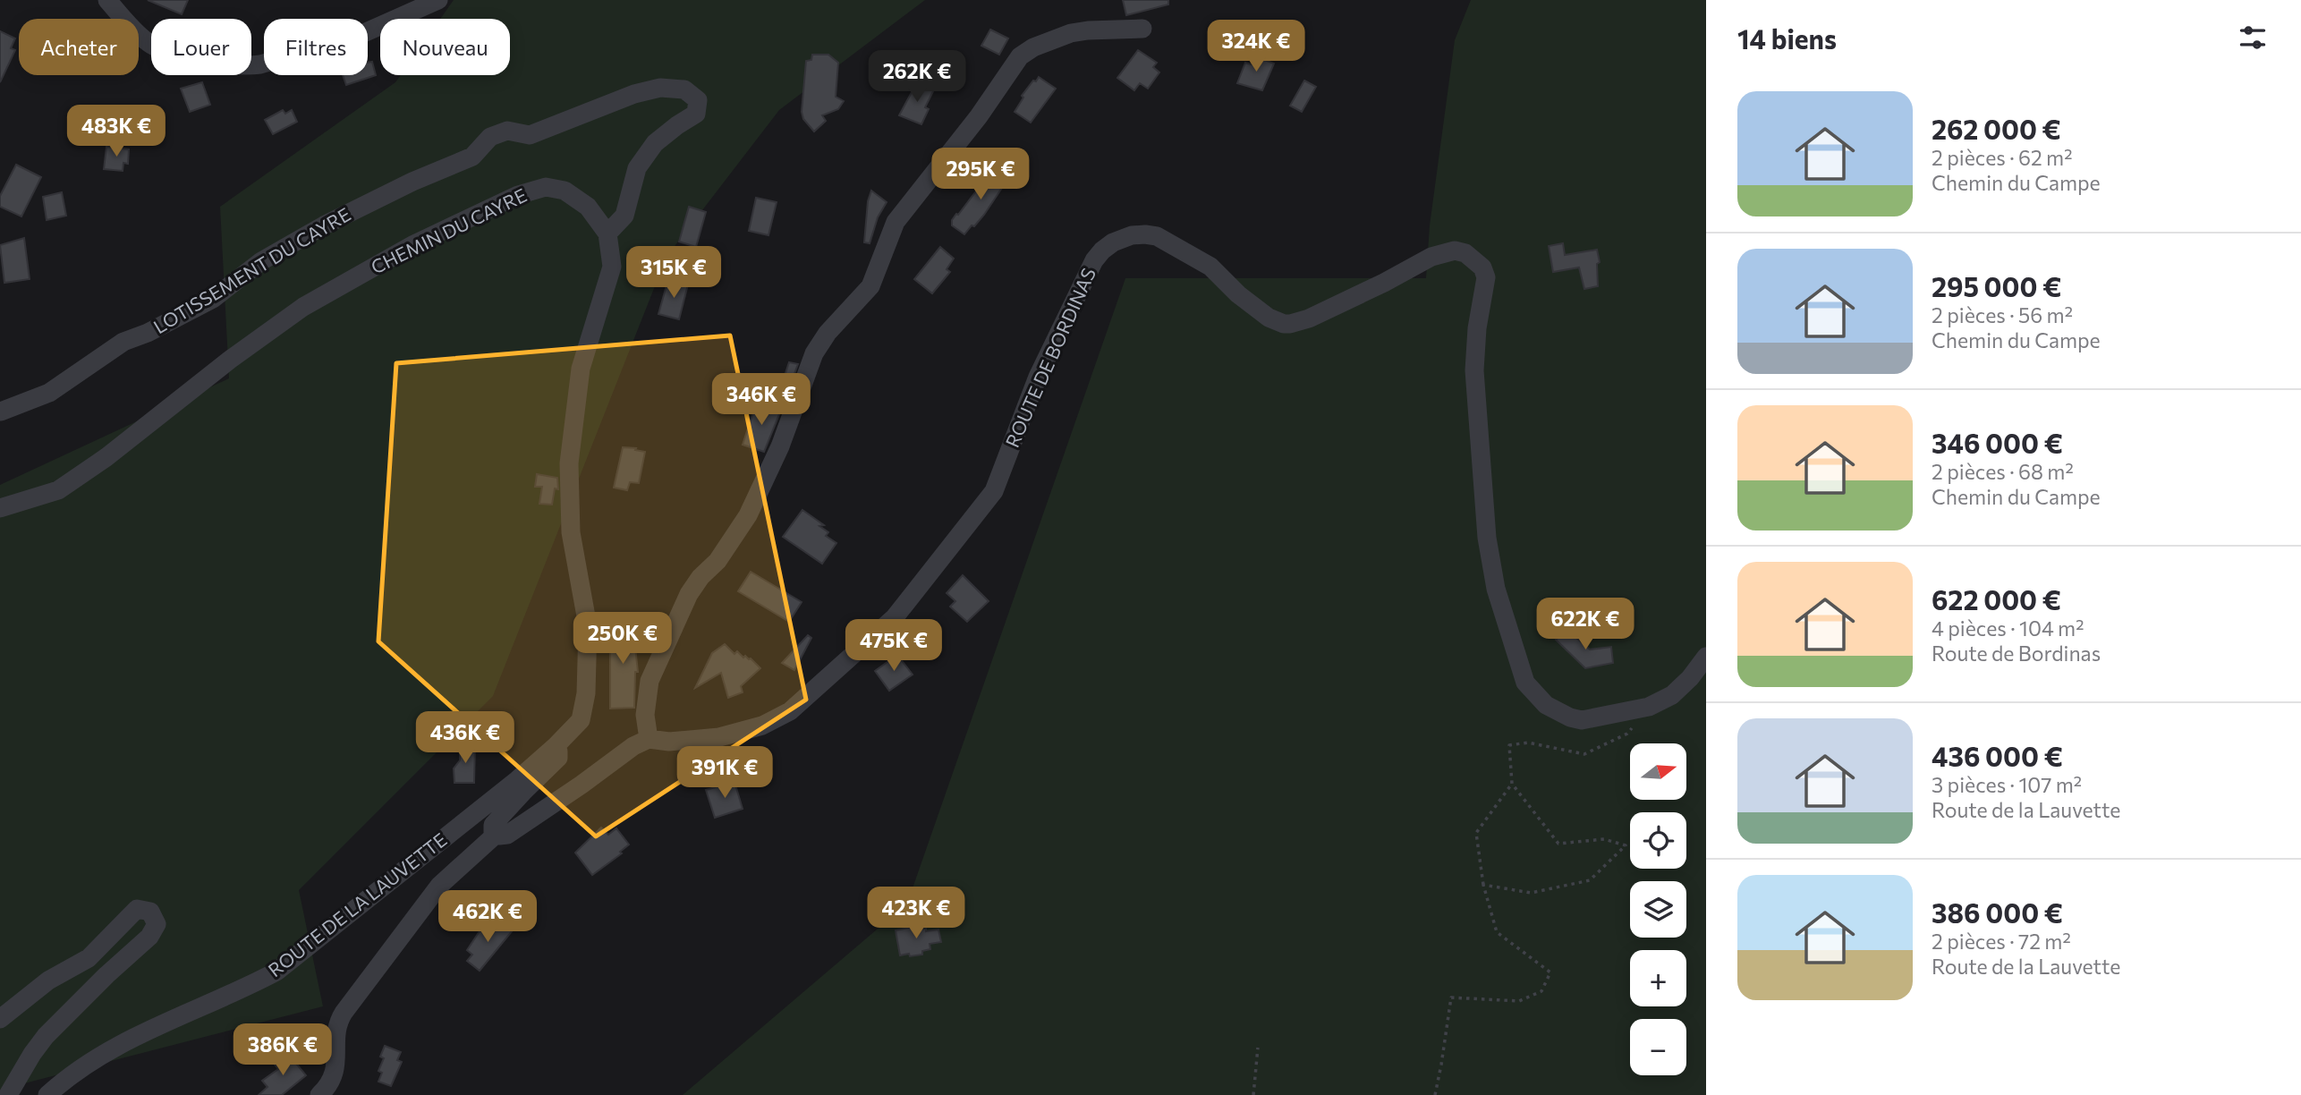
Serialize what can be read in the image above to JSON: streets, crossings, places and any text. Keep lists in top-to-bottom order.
{
  "streets": {
    "street": [
      "CHEMIN DU CAYRE",
      "LOTISSEMENT DU CAYRE",
      "ROUTE DE BORDINAS",
      "ROUTE DE LA LAUVETTE"
    ]
  },
  "crossings": [
    ["CHEMIN DU CAYRE", "LOTISSEMENT DU CAYRE"],
    ["CHEMIN DU CAYRE", "ROUTE DE LA LAUVETTE"]
  ],
  "north": "right",
  "page": {
    "heading": "14 biens",
    "chip": [
      "Acheter",
      "Louer",
      "Filtres",
      "Nouveau"
    ],
    "price": [
      "324K €",
      "262K €",
      "483K €",
      "295K €",
      "315K €",
      "346K €",
      "622K €",
      "250K €",
      "475K €",
      "436K €",
      "391K €",
      "423K €",
      "462K €",
      "386K €"
    ],
    "list": [
      {
        "name": "262 000 €",
        "note": "2 pièces · 62 m² · Chemin du Campe"
      },
      {
        "name": "295 000 €",
        "note": "2 pièces · 56 m² · Chemin du Campe"
      },
      {
        "name": "346 000 €",
        "note": "2 pièces · 68 m² · Chemin du Campe"
      },
      {
        "name": "622 000 €",
        "note": "4 pièces · 104 m² · Route de Bordinas"
      },
      {
        "name": "436 000 €",
        "note": "3 pièces · 107 m² · Route de la Lauvette"
      },
      {
        "name": "386 000 €",
        "note": "2 pièces · 72 m² · Route de la Lauvette"
      }
    ],
    "map_buttons": ["+", "−"]
  }
}
